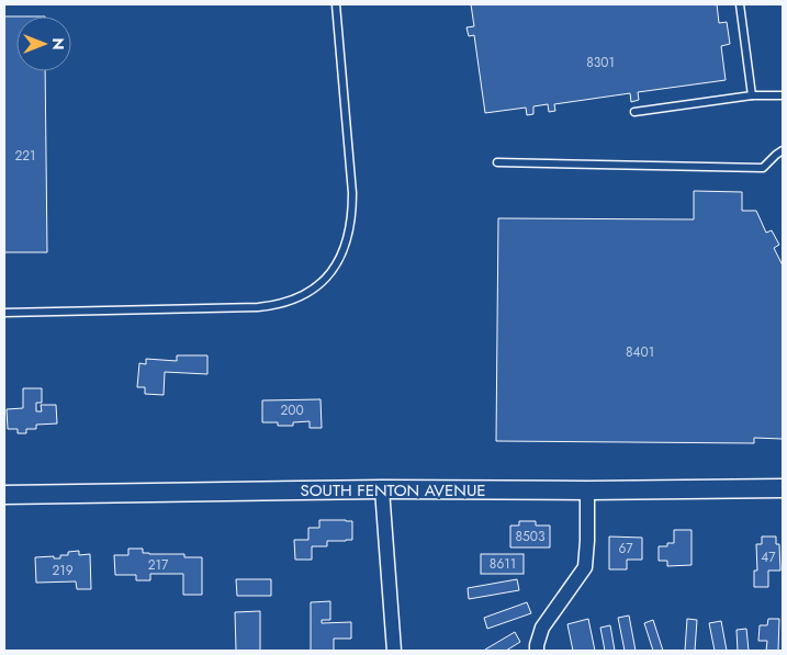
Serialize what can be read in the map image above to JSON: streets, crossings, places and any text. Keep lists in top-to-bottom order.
{
  "streets": {
    "street": ["SOUTH FENTON AVENUE"]
  },
  "house_numbers": [
    "8301",
    "221",
    "8401",
    "200",
    "8503",
    "67",
    "47",
    "8611",
    "217",
    "219"
  ],
  "north": "right"
}
